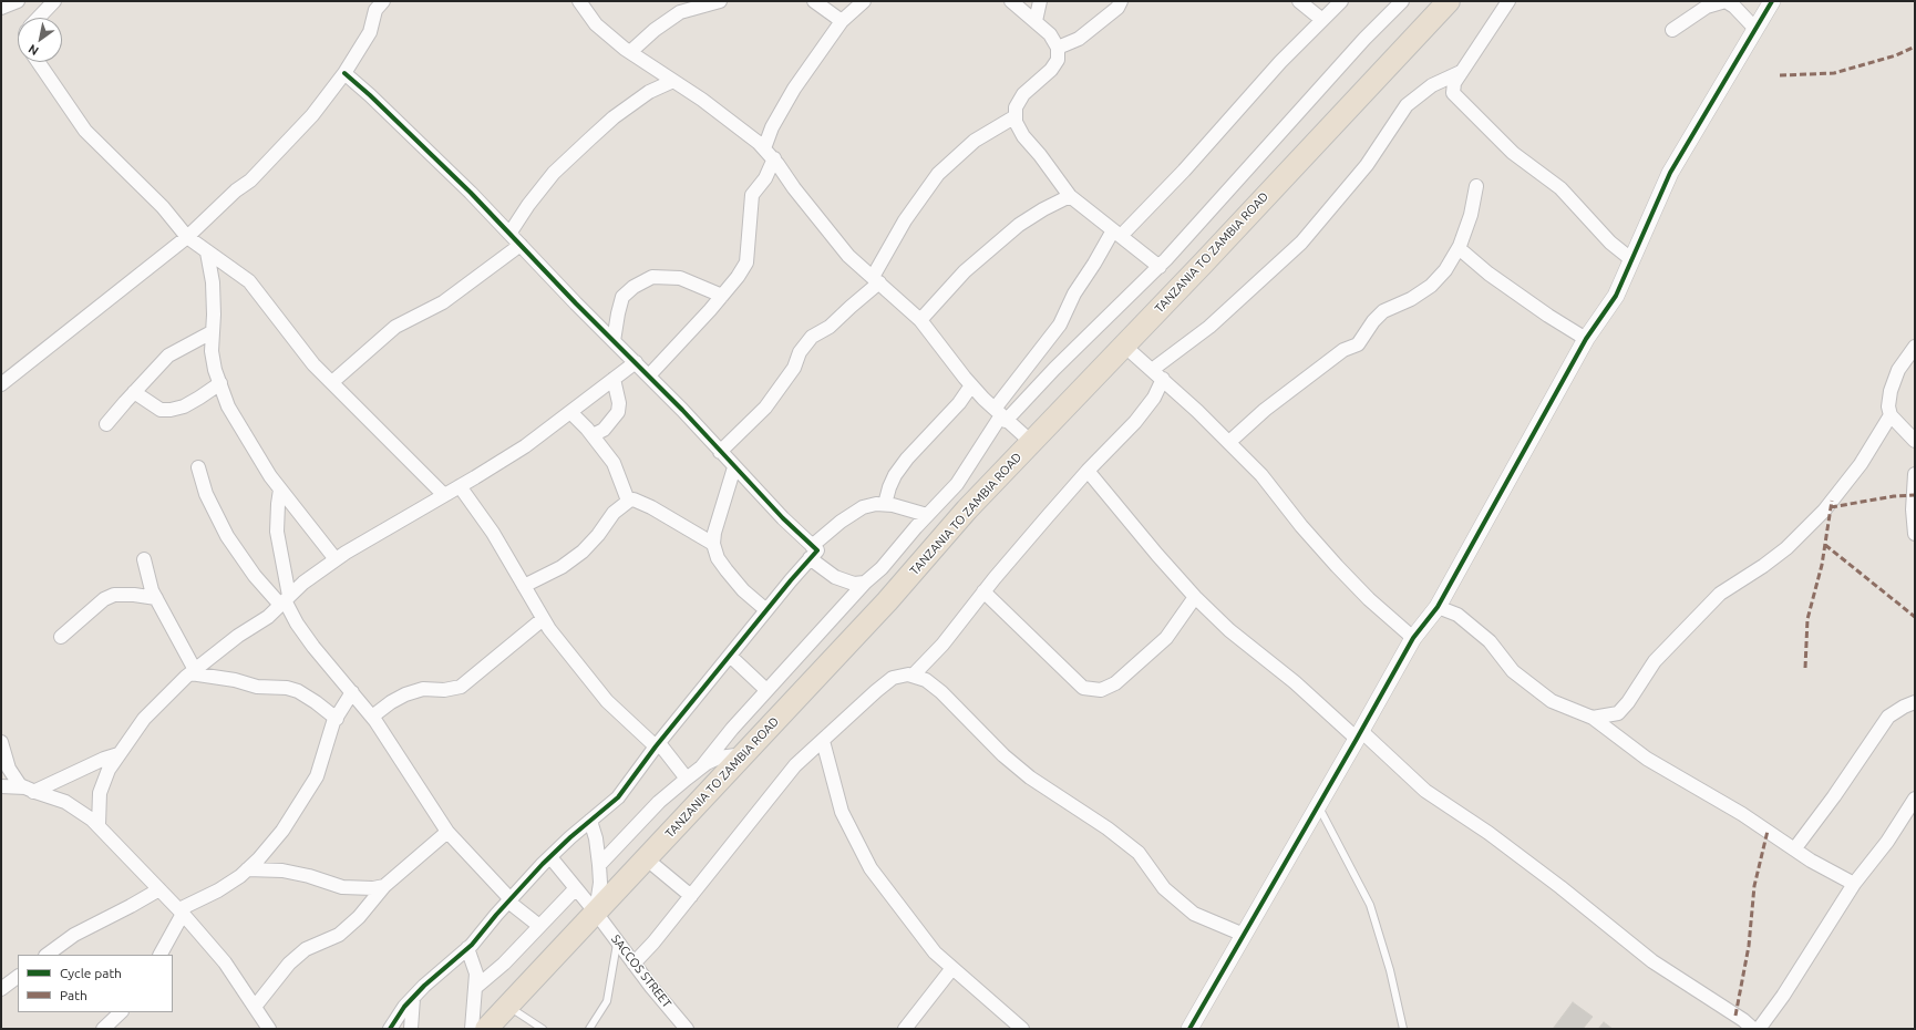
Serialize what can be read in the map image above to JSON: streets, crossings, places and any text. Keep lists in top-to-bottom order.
{
  "streets": {
    "highway": ["TANZANIA TO ZAMBIA ROAD"],
    "street": ["SACCOS STREET"]
  },
  "crossings": [
    ["TANZANIA TO ZAMBIA ROAD", "SACCOS STREET"]
  ],
  "legend": ["Cycle path", "Path"],
  "north": "bottom left"
}
